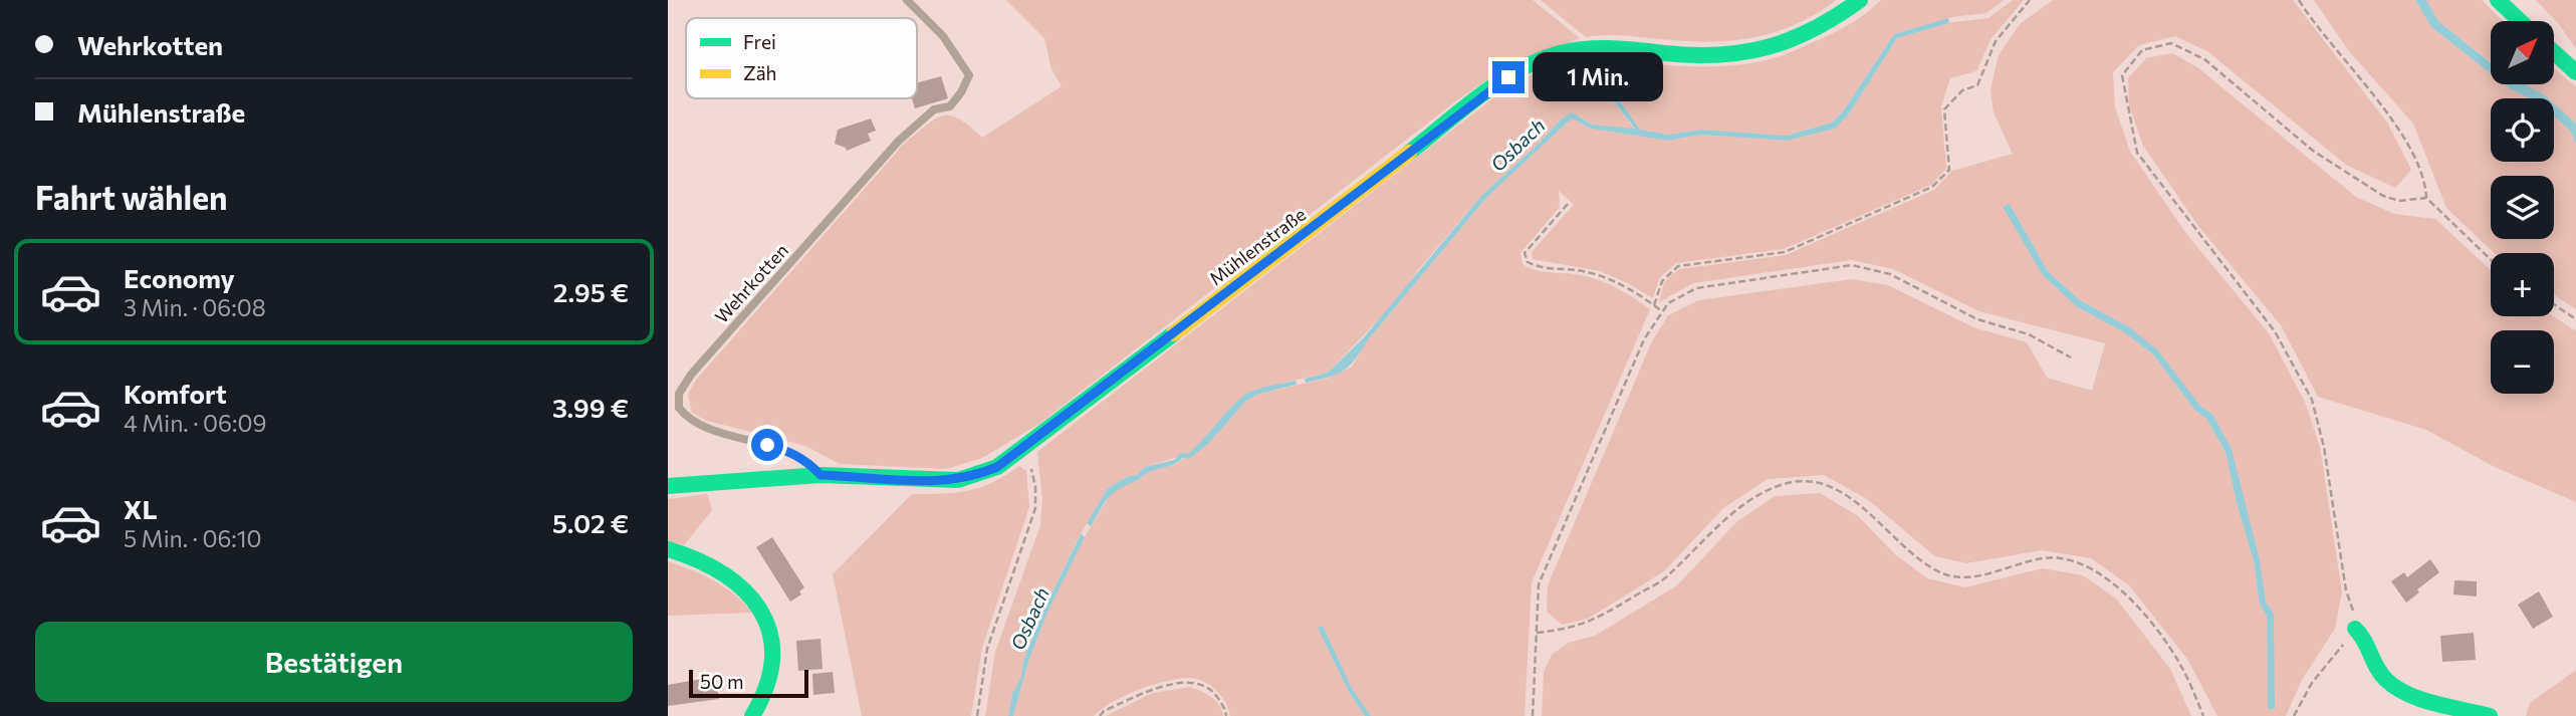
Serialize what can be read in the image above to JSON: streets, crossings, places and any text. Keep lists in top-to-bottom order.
{
  "streets": {
    "street": ["Mühlenstraße"],
    "lane": ["Wehrkotten"]
  },
  "crossings": [
    ["Mühlenstraße", "Wehrkotten"]
  ],
  "water": ["Osbach"],
  "legend": ["Frei", "Zäh"],
  "scale_bar": "50 m",
  "north": "top right",
  "page": {
    "banner": ["Wehrkotten", "Mühlenstraße"],
    "map_buttons": ["+", "−"],
    "bubble": "1 Min.",
    "heading": "Fahrt wählen",
    "list": [
      {
        "name": "Economy",
        "note": "3 Min. · 06:08",
        "value": "2.95 €"
      },
      {
        "name": "Komfort",
        "note": "4 Min. · 06:09",
        "value": "3.99 €"
      },
      {
        "name": "XL",
        "note": "5 Min. · 06:10",
        "value": "5.02 €"
      }
    ],
    "buttons": "Bestätigen",
    "scale": "50 m"
  }
}
